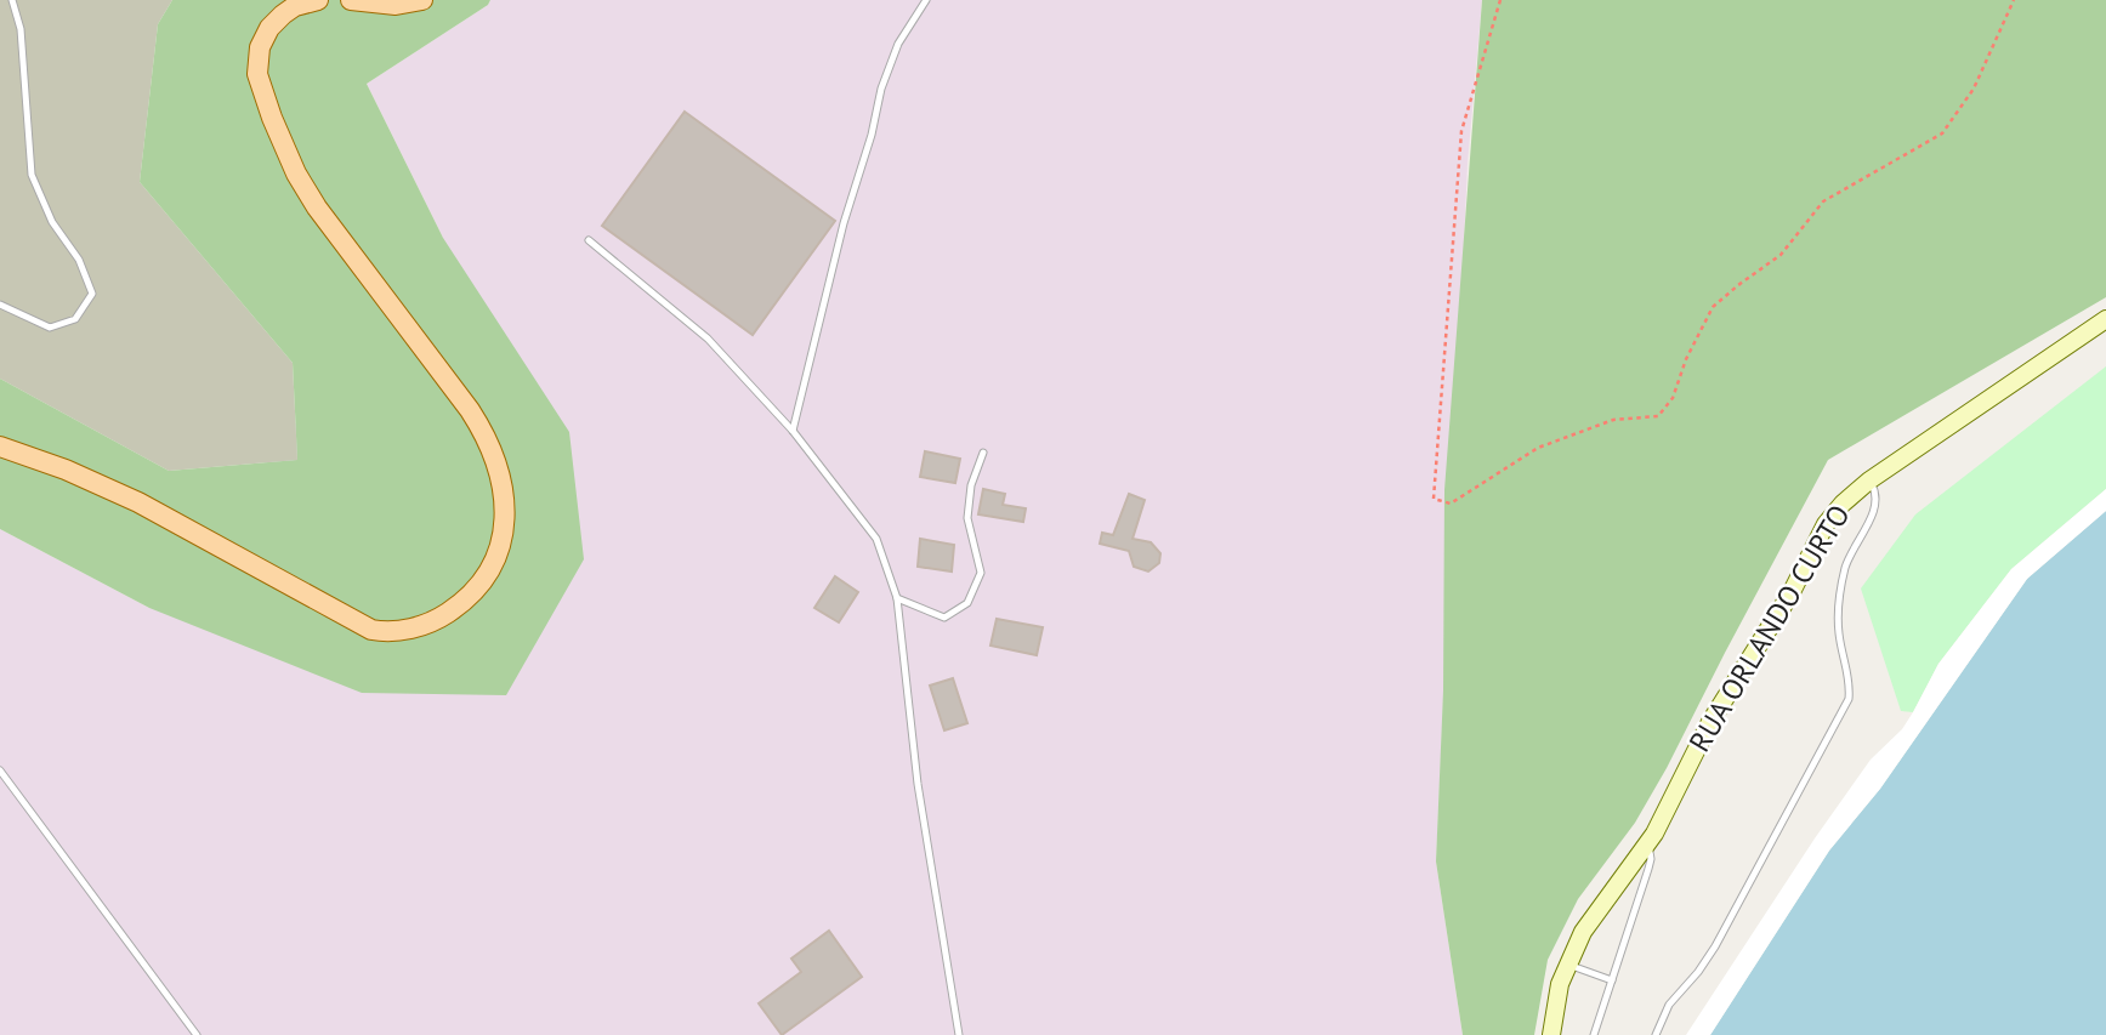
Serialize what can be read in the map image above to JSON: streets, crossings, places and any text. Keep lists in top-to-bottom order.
{
  "streets": {
    "main road": ["RUA ORLANDO CURTO"]
  }
}
